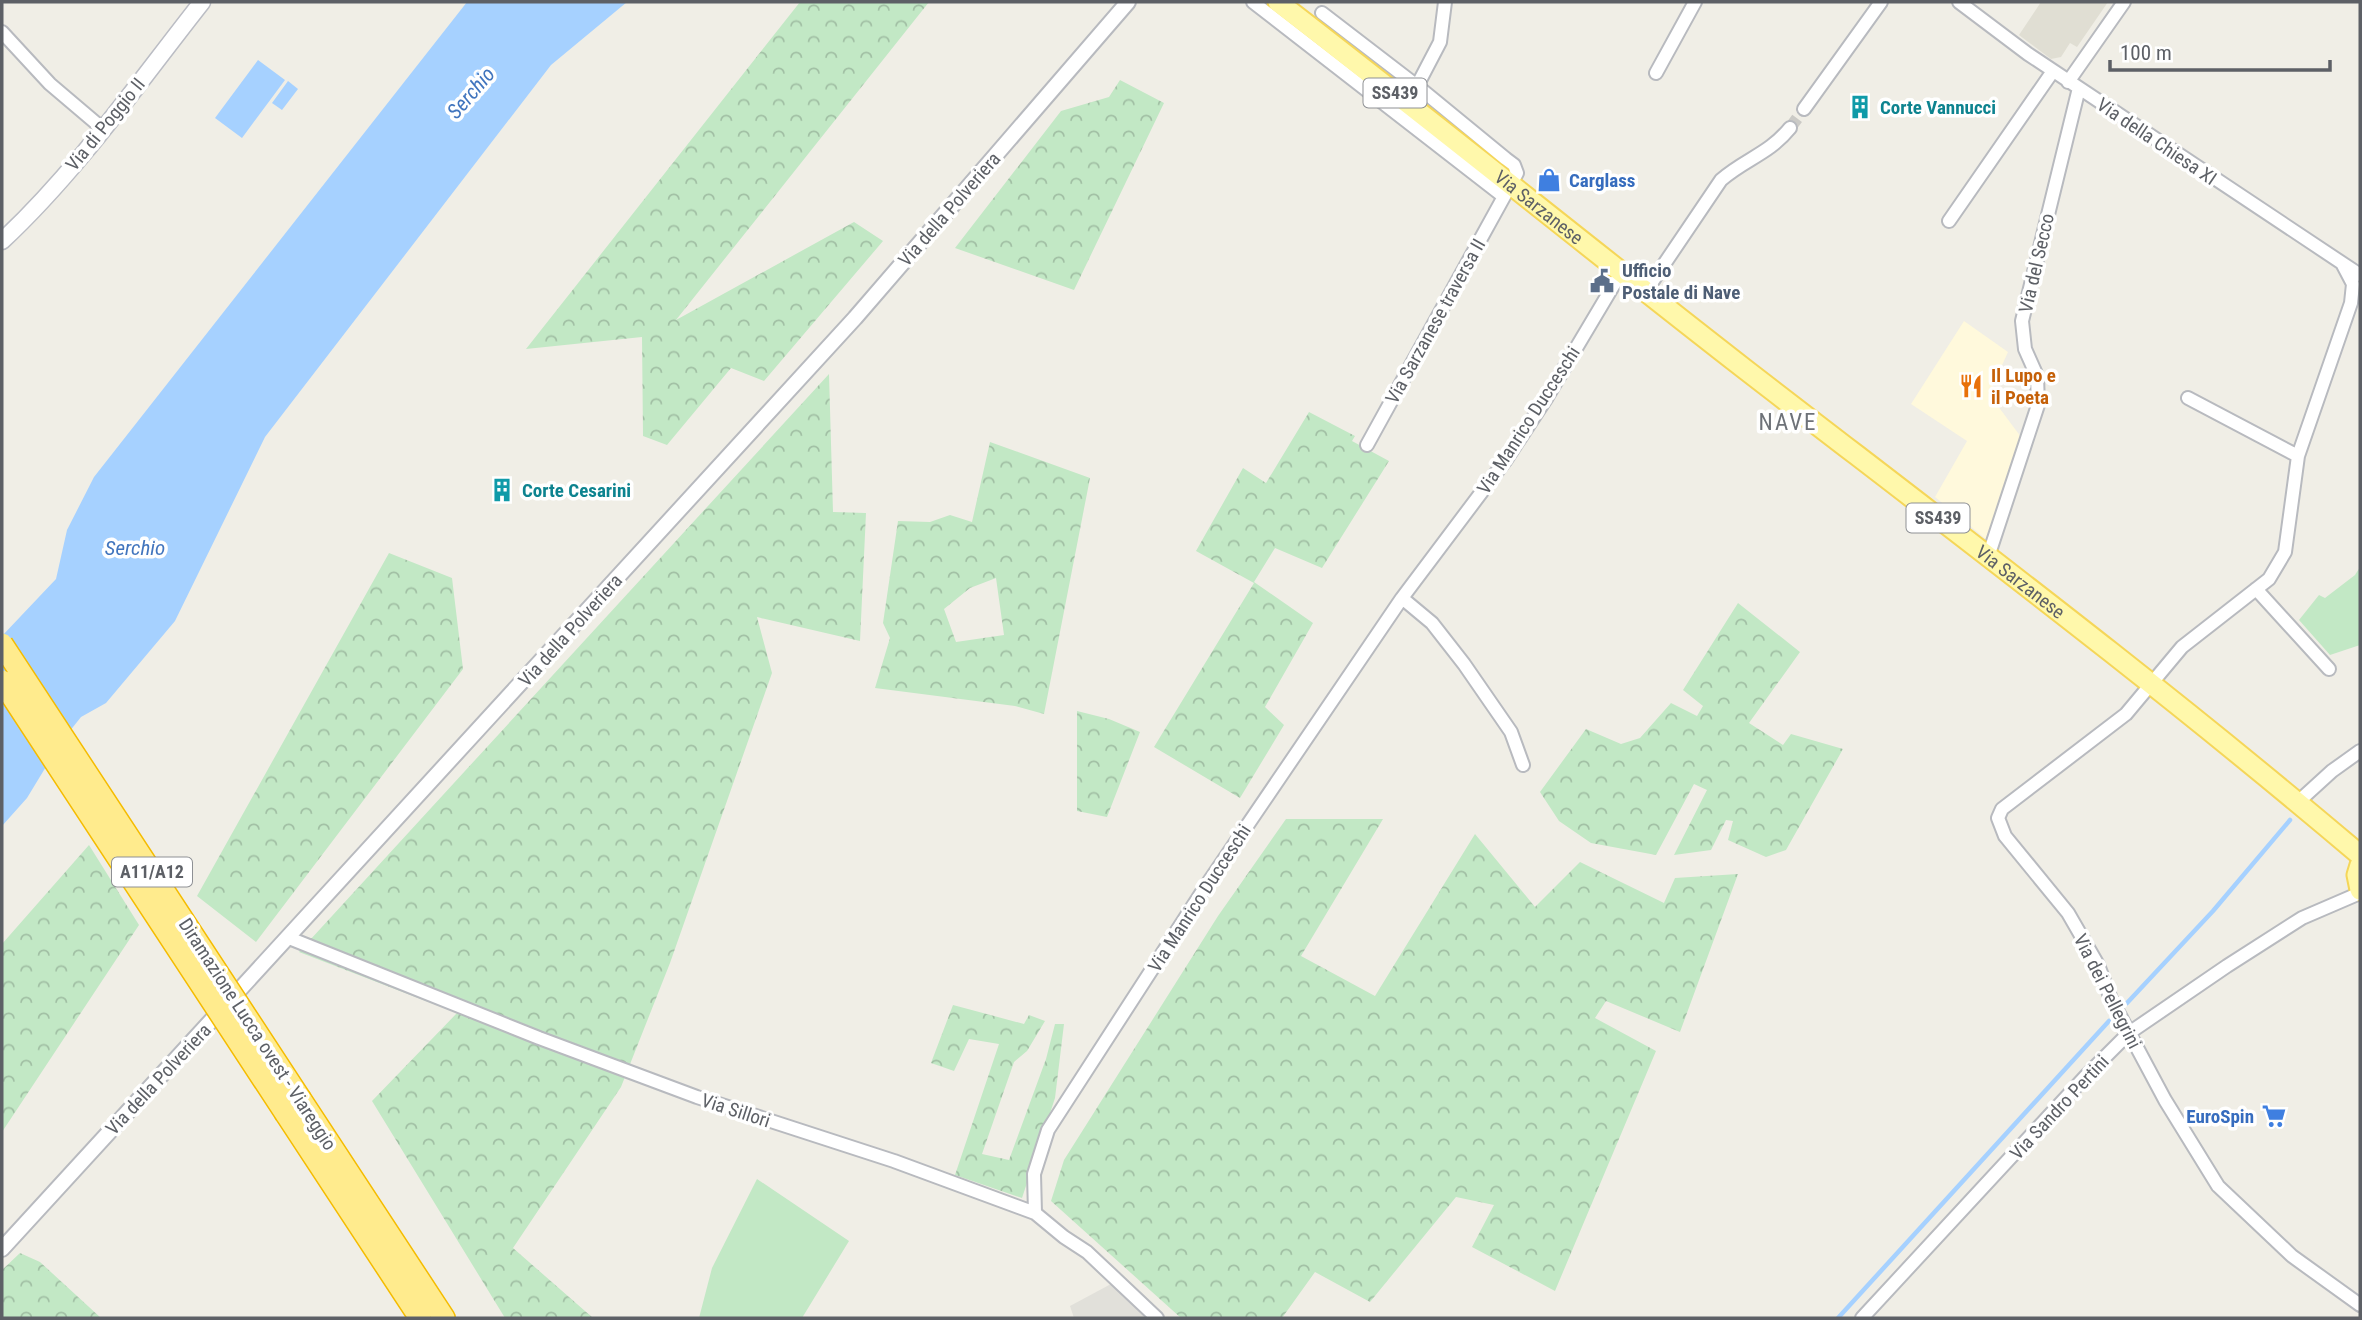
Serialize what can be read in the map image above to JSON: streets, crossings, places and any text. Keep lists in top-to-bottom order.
{
  "streets": {
    "highway": ["A11/A12", "Diramazione Lucca ovest - Viareggio"],
    "main road": ["SS439", "Via di Poggio II", "Via Sarzanese"],
    "street": [
      "Via della Chiesa XI",
      "Via della Polveriera",
      "Via del Secco",
      "Via Sarzanese traversa II",
      "Via Manrico Ducceschi",
      "Via dei Pellegrini",
      "Via Sandro Pertini",
      "Via Sillori"
    ]
  },
  "crossings": [
    ["Via della Chiesa XI", "Via del Secco"],
    ["Via Sarzanese", "Via del Secco"],
    ["Via Sarzanese", "Via Sarzanese traversa II"],
    ["Via Sarzanese", "Via Manrico Ducceschi"],
    ["Via Sarzanese", "Via dei Pellegrini"],
    ["Via della Polveriera", "Via Sillori"],
    ["Via Manrico Ducceschi", "Via Sillori"],
    ["Via dei Pellegrini", "Via Sandro Pertini"]
  ],
  "districts": ["NAVE"],
  "water": ["Serchio"],
  "places": {
    "building": ["Corte Vannucci", "Corte Cesarini"],
    "shop": ["Carglass"],
    "public building": ["Ufficio Postale di Nave"],
    "restaurant": ["Il Lupo e il Poeta"],
    "supermarket": ["EuroSpin"]
  },
  "scale_bar": "100 m"
}
